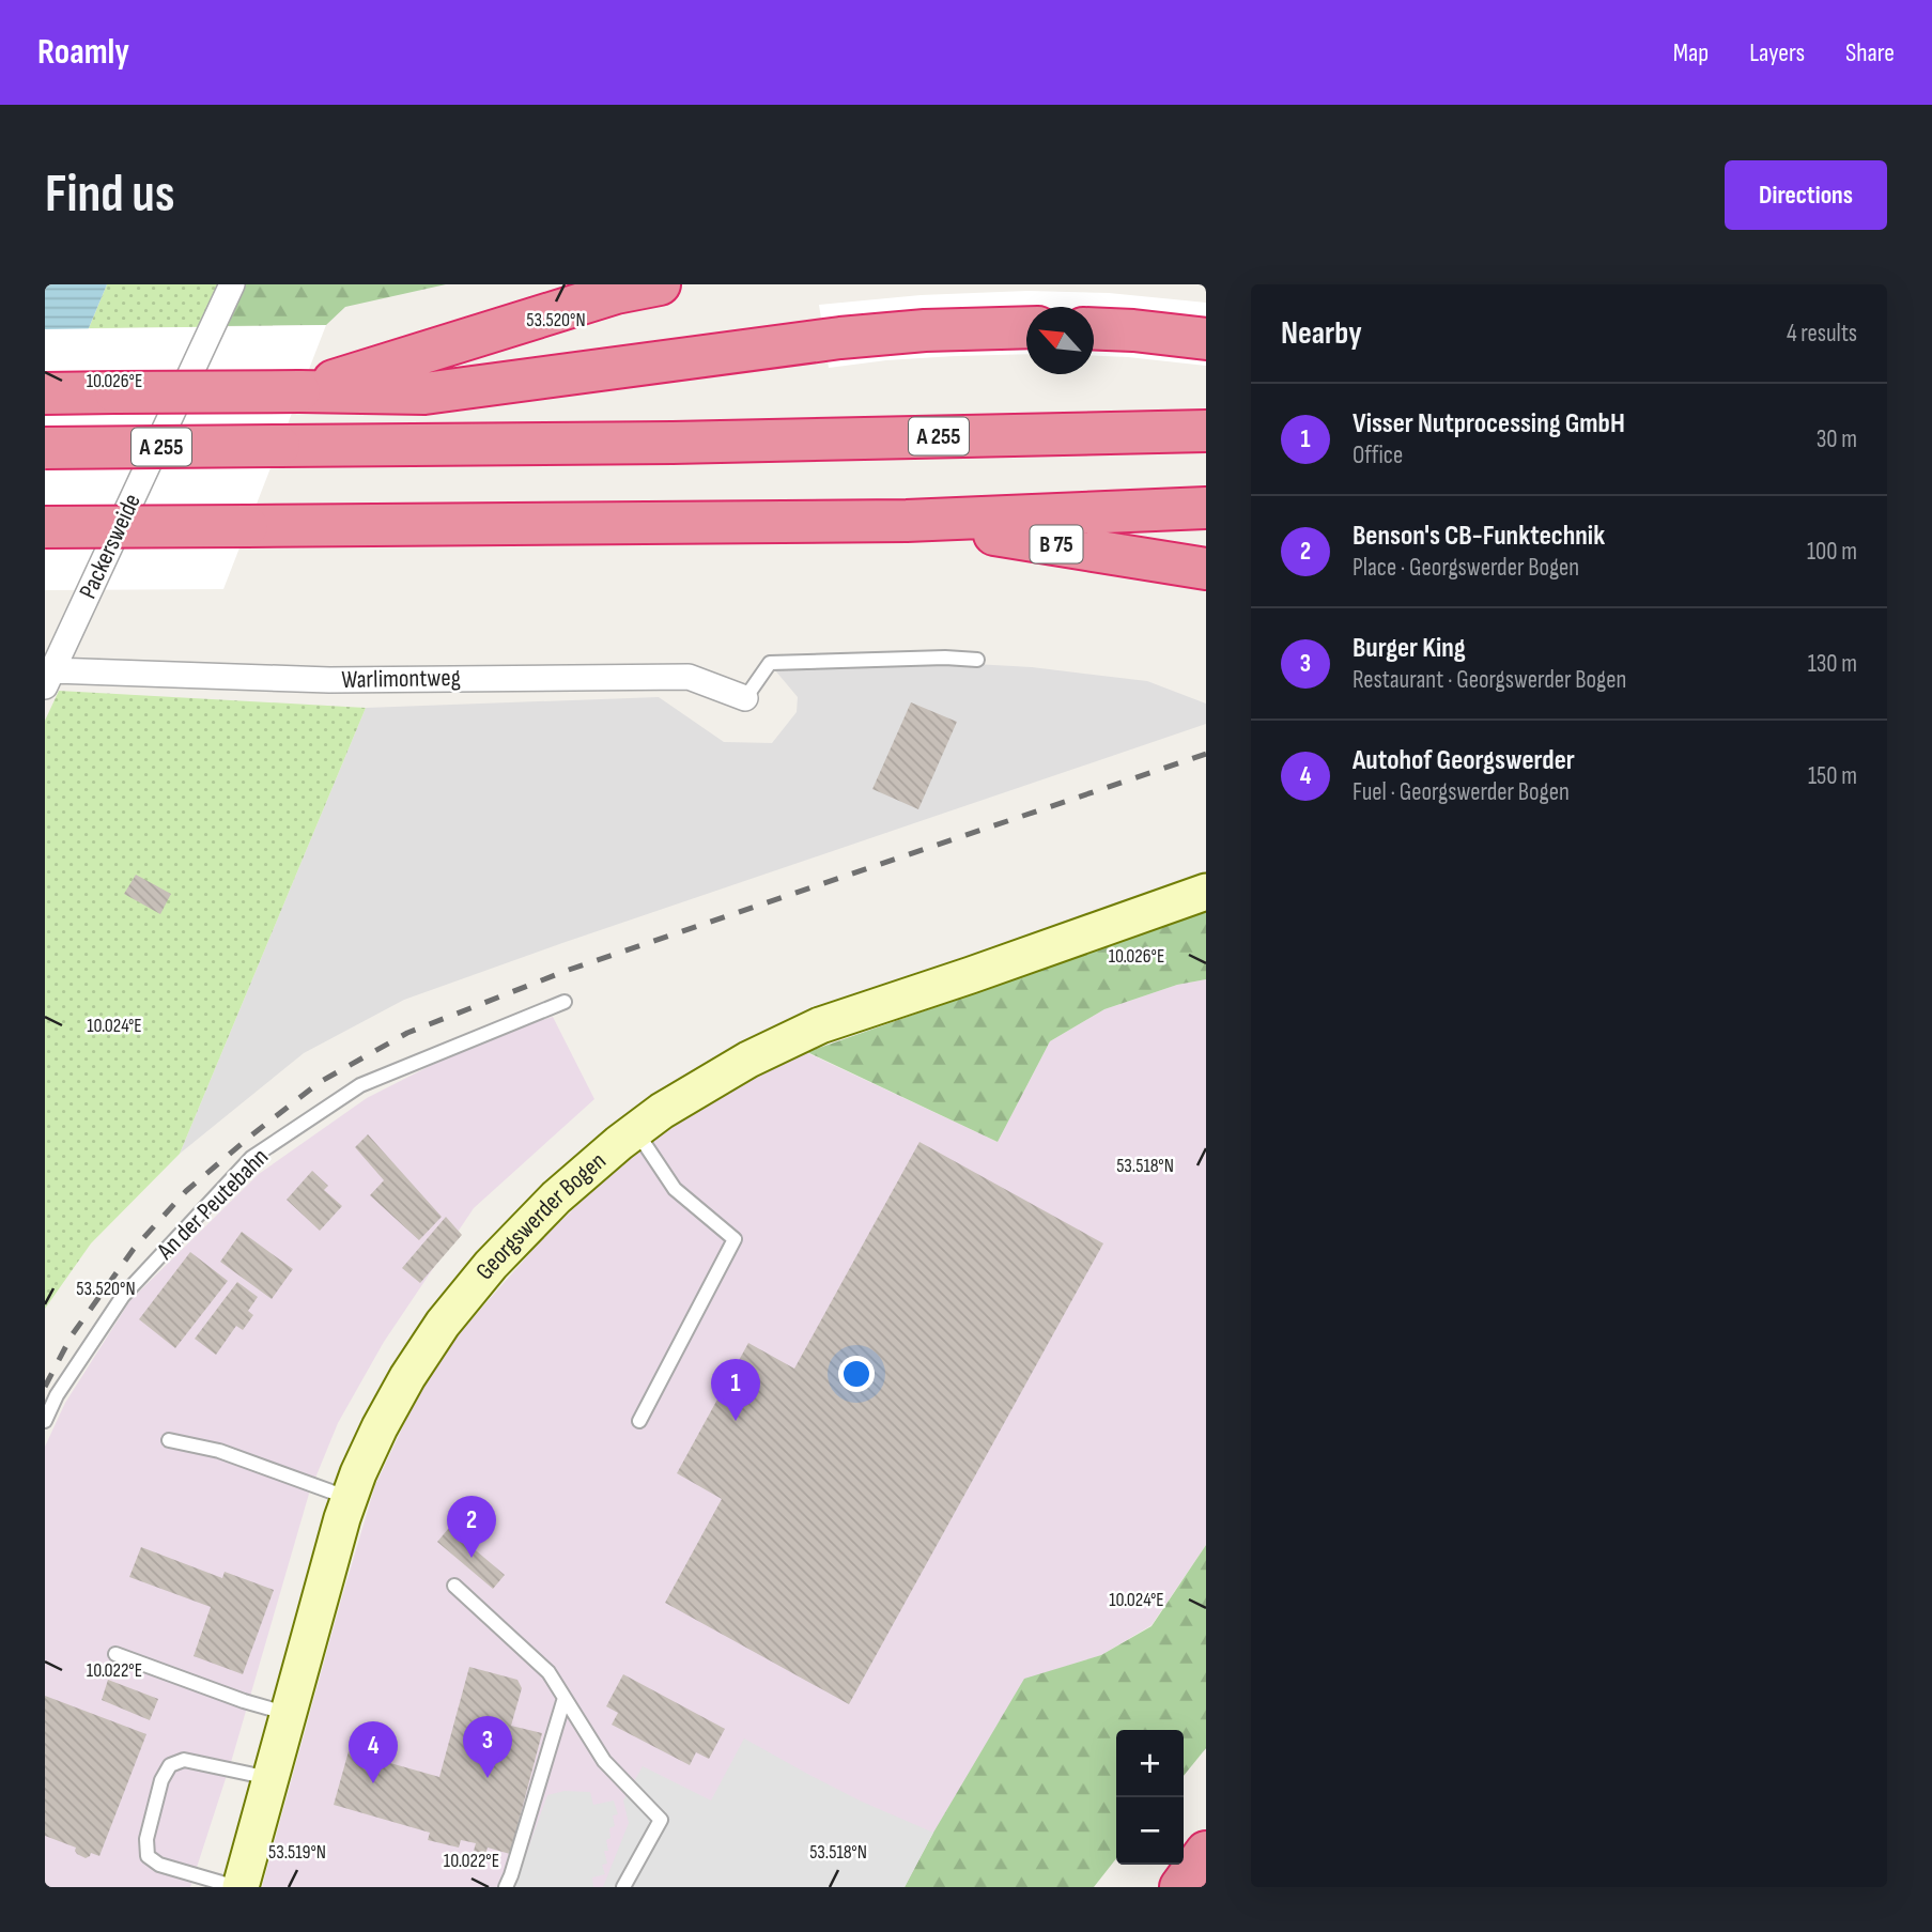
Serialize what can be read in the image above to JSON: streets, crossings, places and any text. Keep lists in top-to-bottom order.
{
  "streets": {
    "highway": ["A 255", "B 75"],
    "street": ["Packersweide", "Warlimontweg", "Georgswerder Bogen"],
    "lane": ["An der Peutebahn"]
  },
  "crossings": [
    ["Packersweide", "Warlimontweg"]
  ],
  "north": "top left",
  "page": {
    "header": "Roamly",
    "nav": ["Map", "Layers", "Share"],
    "buttons": "Directions",
    "title": "Find us",
    "heading": ["Nearby", "4 results"],
    "list": [
      {
        "mark": "1",
        "name": "Visser Nutprocessing GmbH",
        "note": "Office",
        "value": "30 m"
      },
      {
        "mark": "2",
        "name": "Benson's CB-Funktechnik",
        "note": "Place · Georgswerder Bogen",
        "value": "100 m"
      },
      {
        "mark": "3",
        "name": "Burger King",
        "note": "Restaurant · Georgswerder Bogen",
        "value": "130 m"
      },
      {
        "mark": "4",
        "name": "Autohof Georgswerder",
        "note": "Fuel · Georgswerder Bogen",
        "value": "150 m"
      }
    ],
    "pins": [
      "1",
      "2",
      "3",
      "4"
    ],
    "map_buttons": ["+", "−"]
  },
  "coordinates": [
    "53.520°N",
    "10.026°E",
    "10.024°E",
    "53.518°N",
    "10.022°E",
    "53.519°N"
  ]
}
